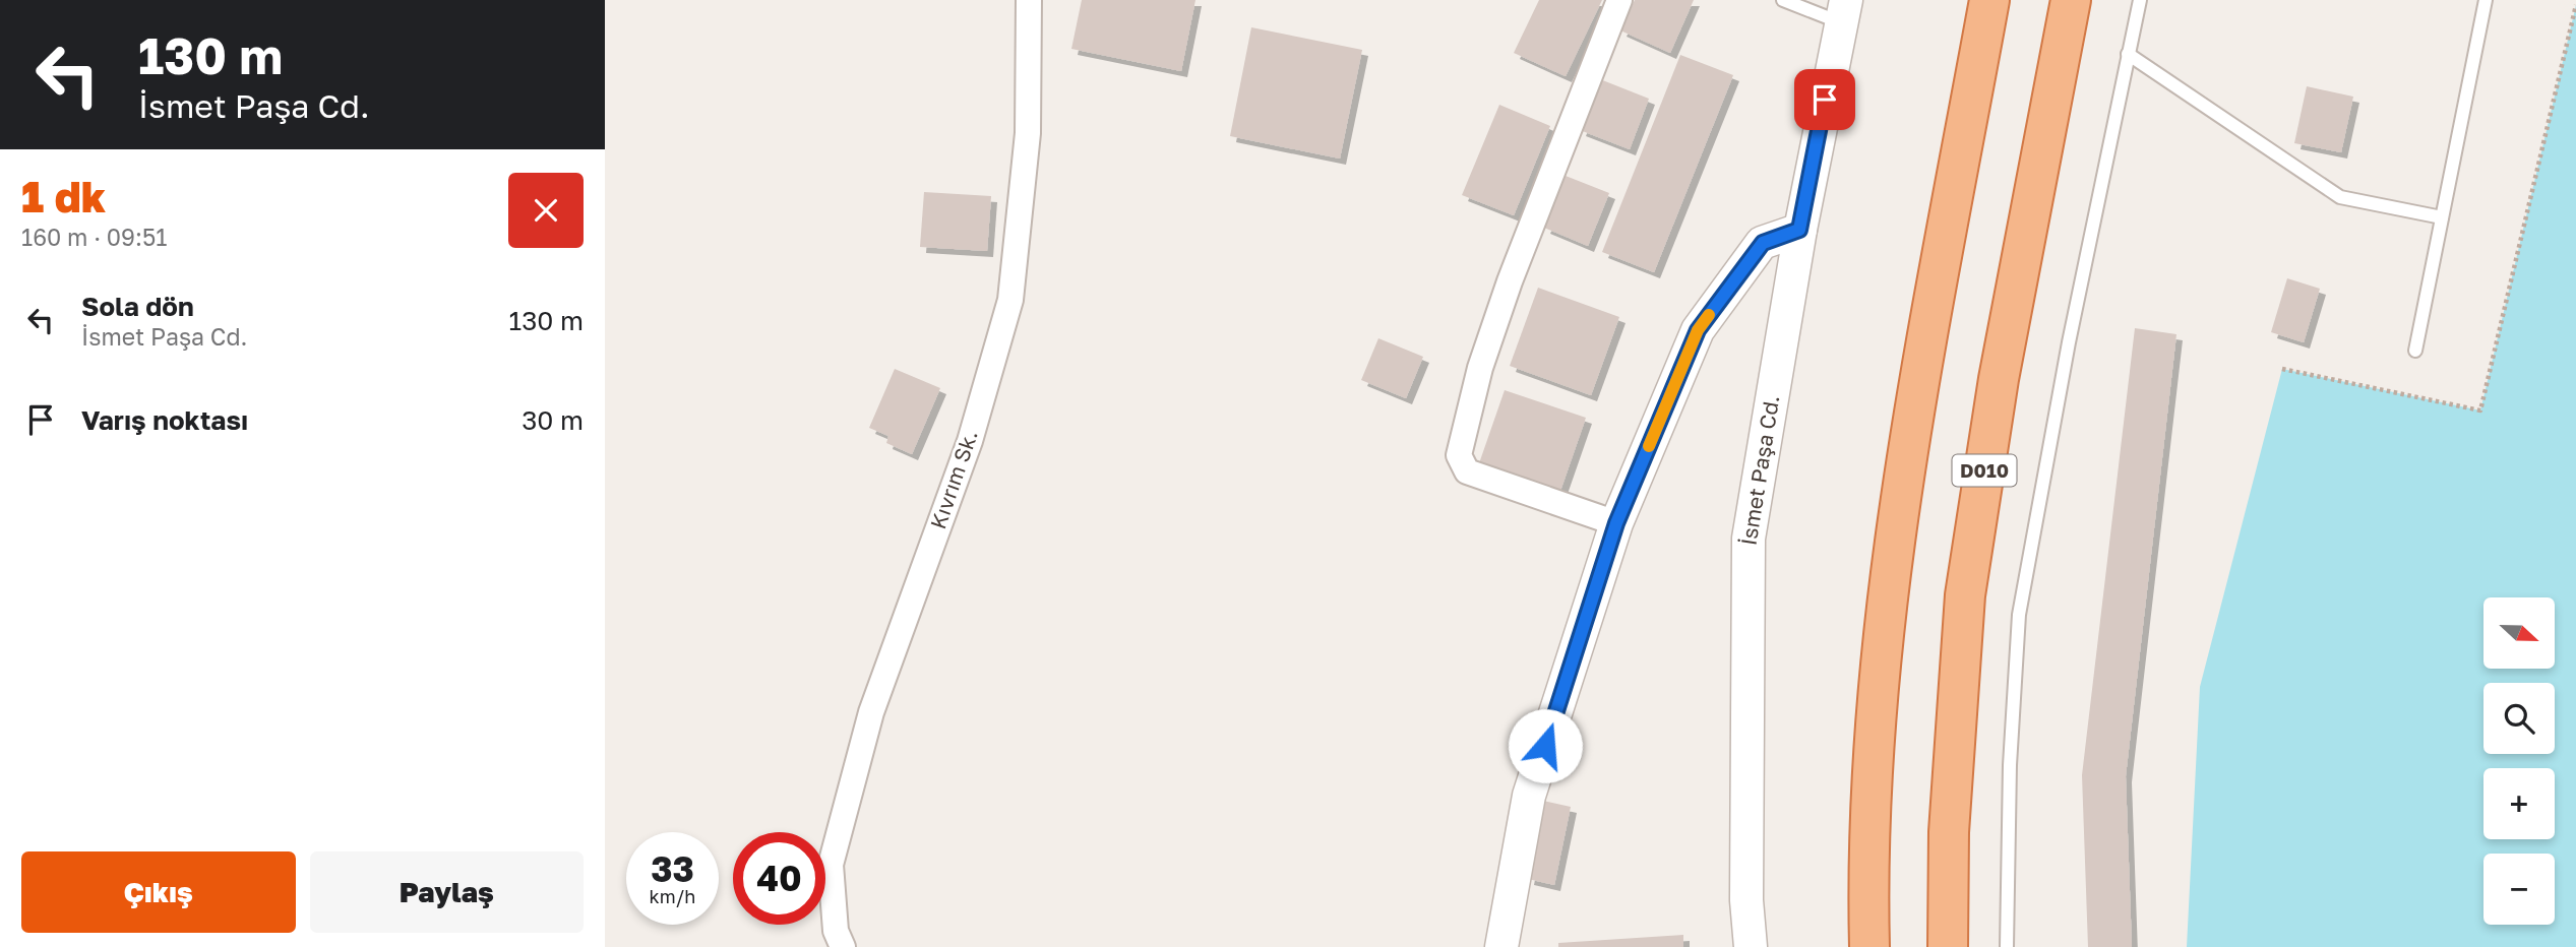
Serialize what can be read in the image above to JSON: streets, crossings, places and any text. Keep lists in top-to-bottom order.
{
  "streets": {
    "highway": ["D010"],
    "street": ["İsmet Paşa Cd.", "Kıvrım Sk."]
  },
  "north": "right",
  "page": {
    "turn": ["130 m", "İsmet Paşa Cd."],
    "heading": ["1 dk", "160 m · 09:51"],
    "list": [
      {
        "name": "Sola dön",
        "note": "İsmet Paşa Cd.",
        "value": "130 m"
      },
      {
        "name": "Varış noktası",
        "value": "30 m"
      }
    ],
    "map_buttons": ["+", "−"],
    "speed": "33 km/h",
    "limit": "40",
    "buttons": ["Çıkış", "Paylaş"]
  }
}
